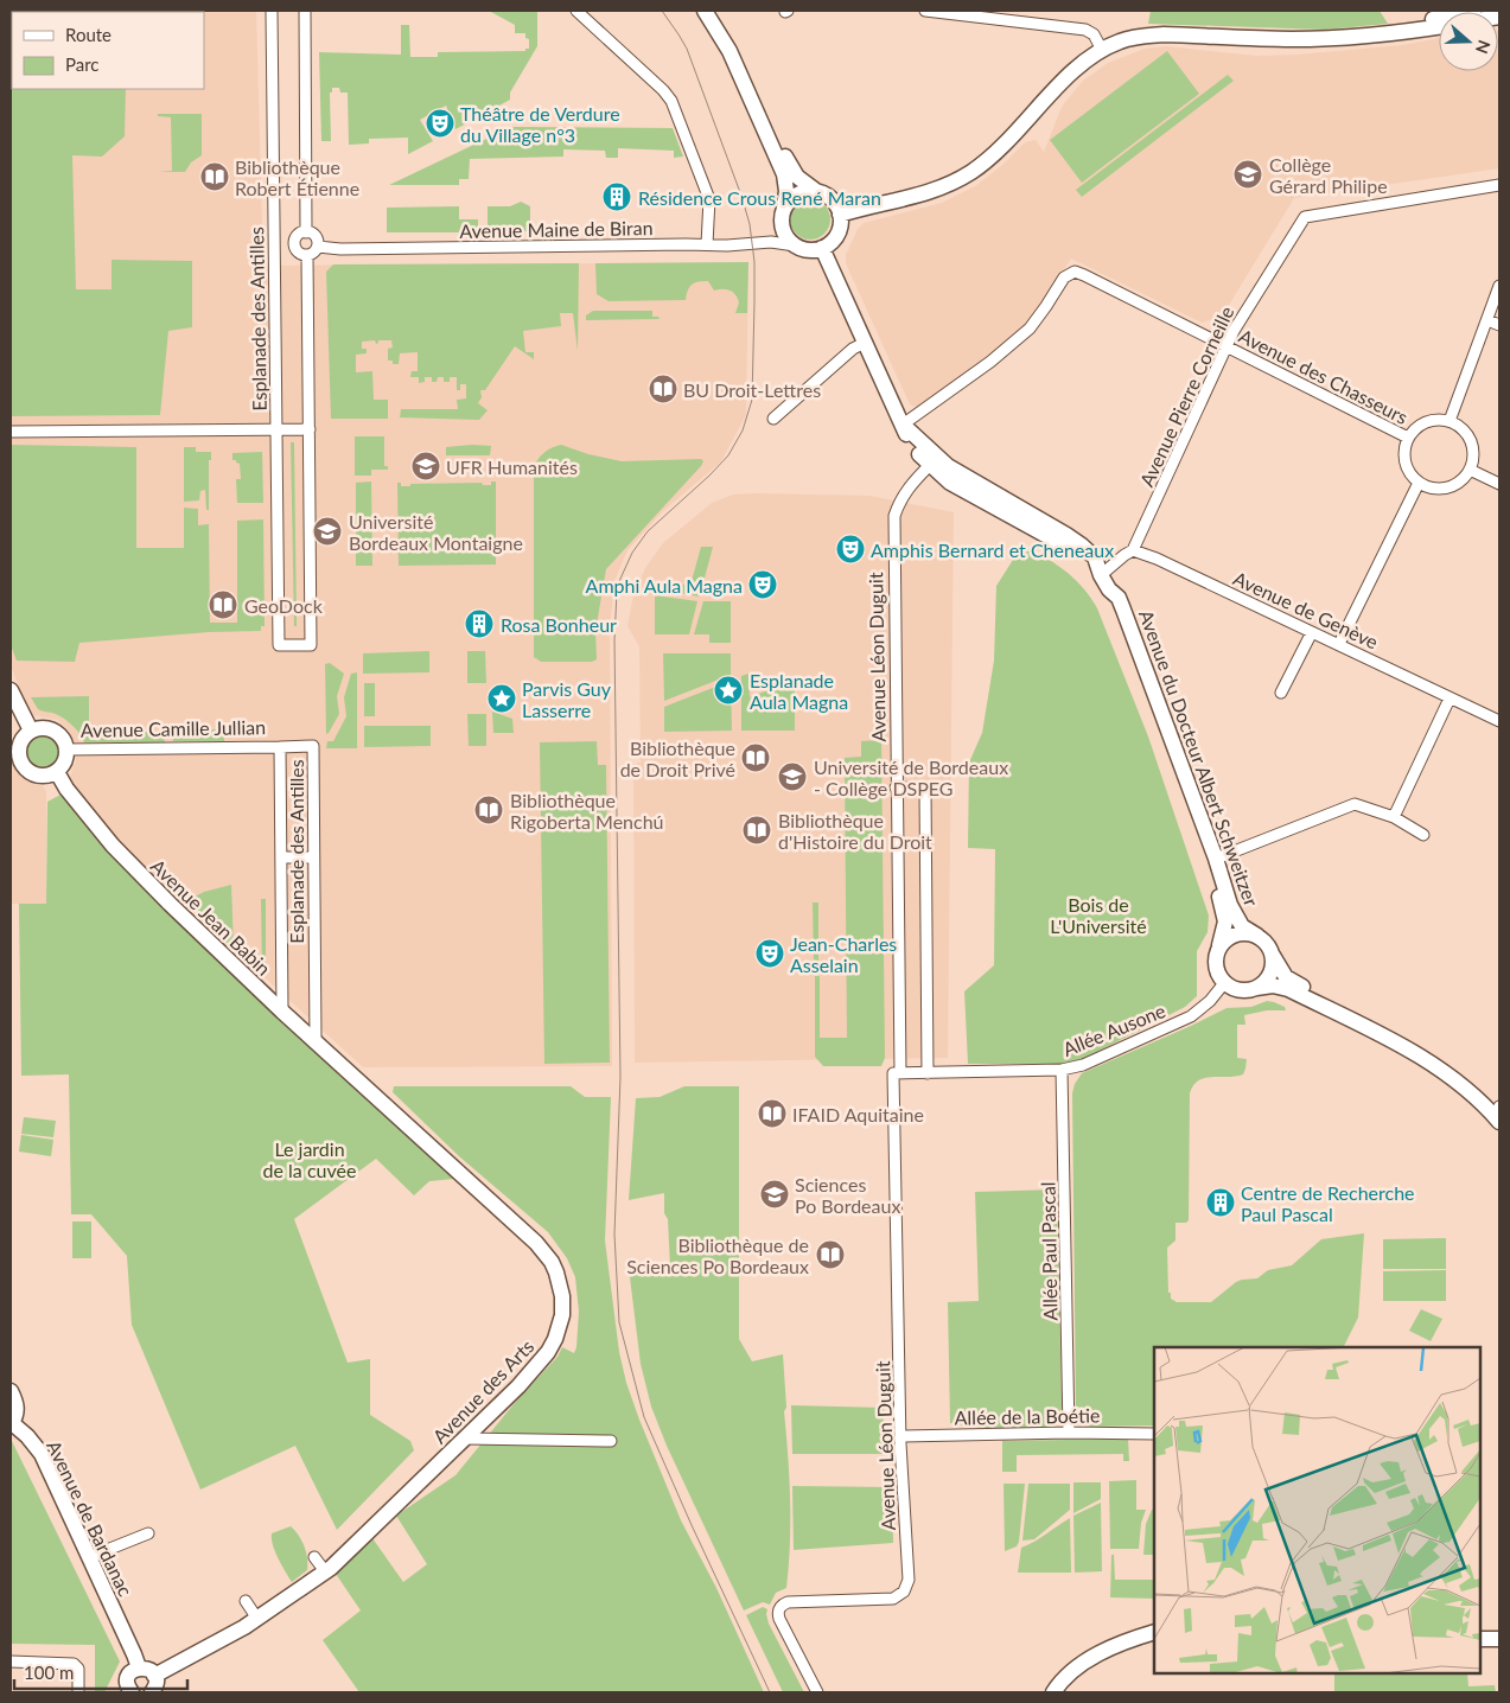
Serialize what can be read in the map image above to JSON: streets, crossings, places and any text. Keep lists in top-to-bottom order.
{
  "streets": {
    "main road": [
      "Avenue du Docteur Albert Schweitzer",
      "Avenue Jean Babin",
      "Avenue des Arts",
      "Avenue de Bardanac"
    ],
    "street": [
      "Avenue Maine de Biran",
      "Esplanade des Antilles",
      "Avenue des Chasseurs",
      "Avenue Pierre Corneille",
      "Avenue de Genève",
      "Avenue Léon Duguit",
      "Avenue Camille Jullian",
      "Allée Ausone",
      "Allée Paul Pascal",
      "Allée de la Boétie"
    ]
  },
  "crossings": [
    ["Avenue Maine de Biran", "Avenue du Docteur Albert Schweitzer"],
    ["Esplanade des Antilles", "Avenue Camille Jullian"],
    ["Esplanade des Antilles", "Avenue Jean Babin"],
    ["Avenue des Chasseurs", "Avenue Pierre Corneille"],
    ["Avenue des Chasseurs", "Avenue du Docteur Albert Schweitzer"],
    ["Avenue Pierre Corneille", "Avenue de Genève"],
    ["Avenue Léon Duguit", "Avenue du Docteur Albert Schweitzer"],
    ["Avenue Léon Duguit", "Allée Ausone"],
    ["Avenue Léon Duguit", "Allée de la Boétie"],
    ["Avenue Camille Jullian", "Avenue Jean Babin"],
    ["Avenue du Docteur Albert Schweitzer", "Allée Ausone"],
    ["Avenue Jean Babin", "Avenue des Arts"],
    ["Allée Ausone", "Allée Paul Pascal"],
    ["Allée Paul Pascal", "Allée de la Boétie"]
  ],
  "parks": ["Bois de L'Université", "Le jardin de la cuvée"],
  "places": {
    "theatre": [
      "Théâtre de Verdure du Village n°3",
      "Amphis Bernard et Cheneaux",
      "Amphi Aula Magna",
      "Jean-Charles Asselain"
    ],
    "school or university": [
      "Collège Gérard Philipe",
      "UFR Humanités",
      "Université Bordeaux Montaigne",
      "Université de Bordeaux - Collège DSPEG",
      "Sciences Po Bordeaux"
    ],
    "library": [
      "Bibliothèque Robert Étienne",
      "BU Droit-Lettres",
      "GeoDock",
      "Bibliothèque de Droit Privé",
      "Bibliothèque Rigoberta Menchú",
      "Bibliothèque d'Histoire du Droit",
      "IFAID Aquitaine",
      "Bibliothèque de Sciences Po Bordeaux"
    ],
    "building": ["Résidence Crous René Maran", "Rosa Bonheur", "Centre de Recherche Paul Pascal"],
    "place": ["Esplanade Aula Magna", "Parvis Guy Lasserre"]
  },
  "legend": ["Route", "Parc"],
  "scale_bar": "100 m",
  "north": "right"
}
